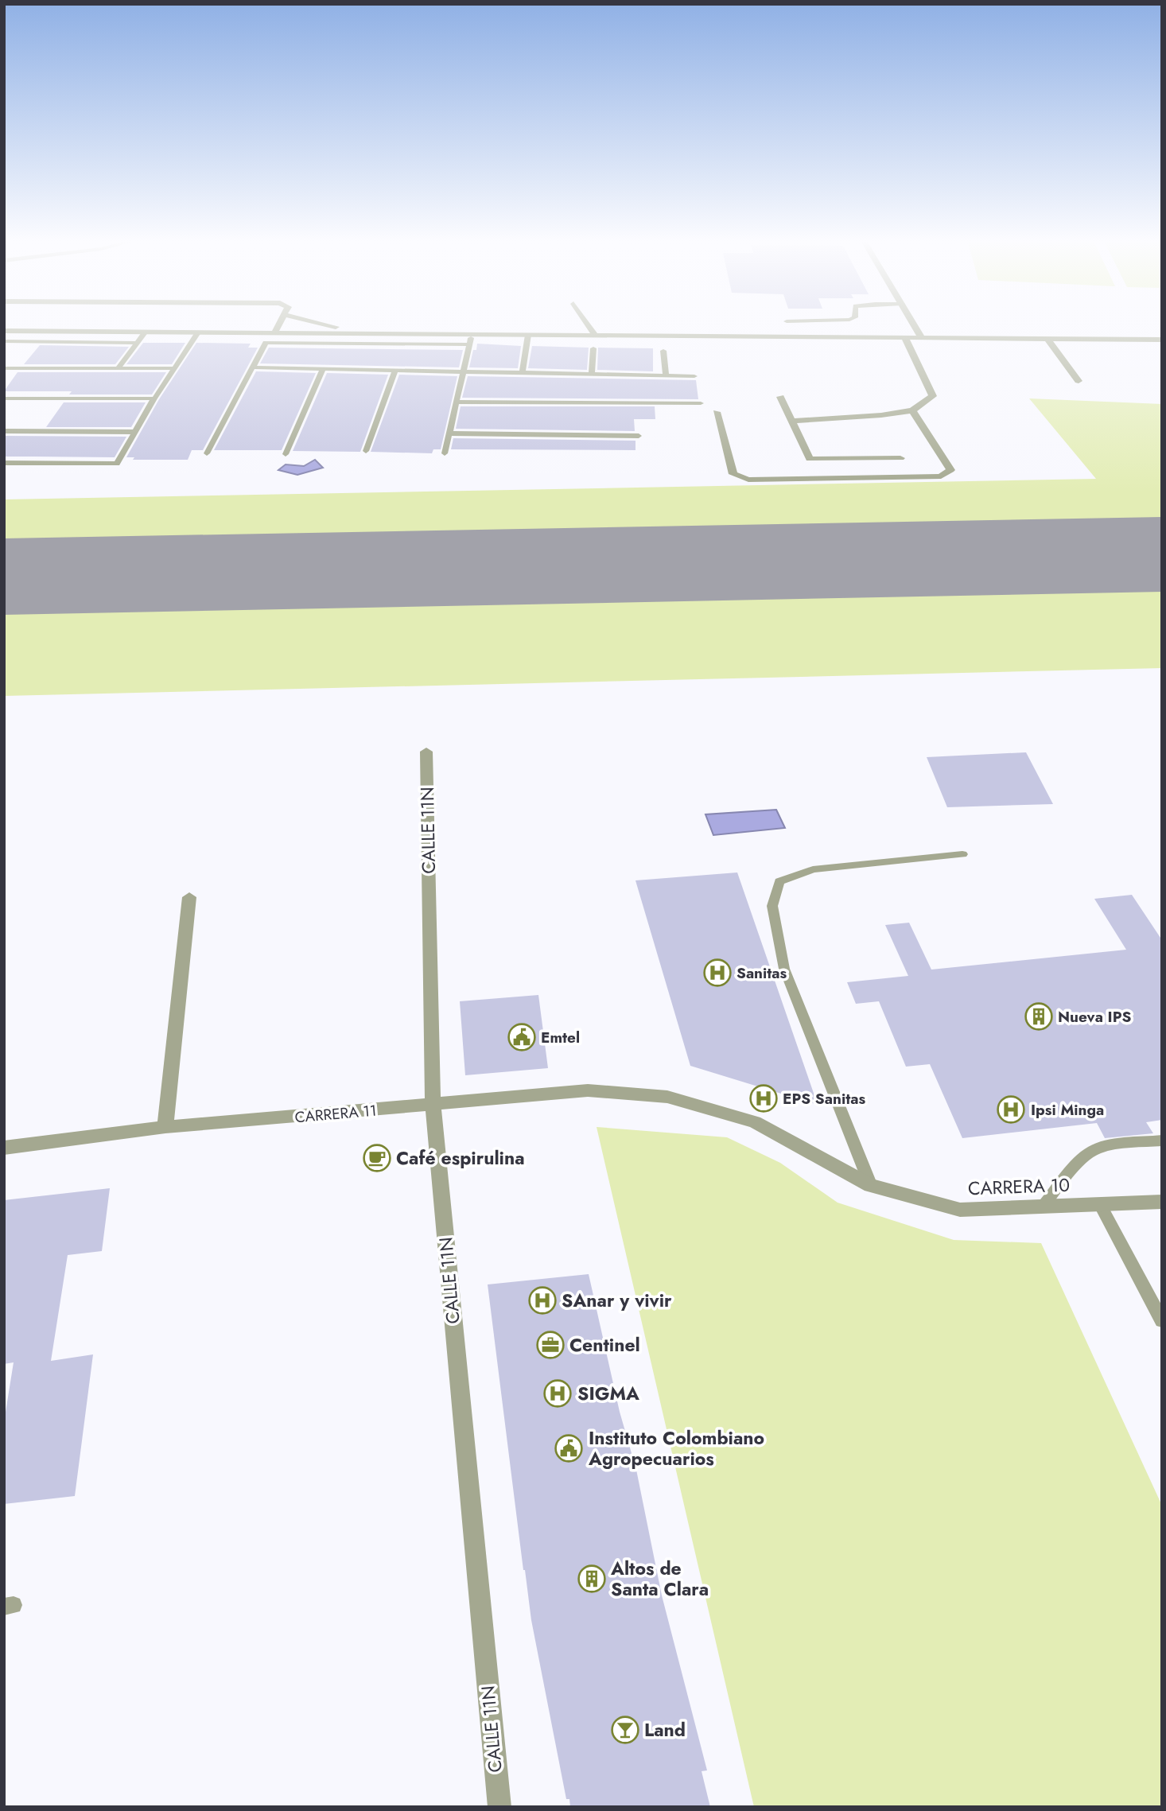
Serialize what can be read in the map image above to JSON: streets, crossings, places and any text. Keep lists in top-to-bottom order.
{
  "streets": {
    "street": ["CALLE 11N", "CARRERA 11", "CARRERA 10"]
  },
  "crossings": [
    ["CALLE 11N", "CARRERA 11"],
    ["CARRERA 11", "CARRERA 10"]
  ],
  "places": {
    "hospital": [
      "Sanitas",
      "EPS Sanitas",
      "Ipsi Minga",
      "SAnar y vivir",
      "SIGMA"
    ],
    "building": ["Nueva IPS", "Altos de Santa Clara"],
    "public building": ["Emtel", "Instituto Colombiano Agropecuarios"],
    "cafe": ["Café espirulina"],
    "office": ["Centinel"],
    "bar": ["Land"]
  }
}
